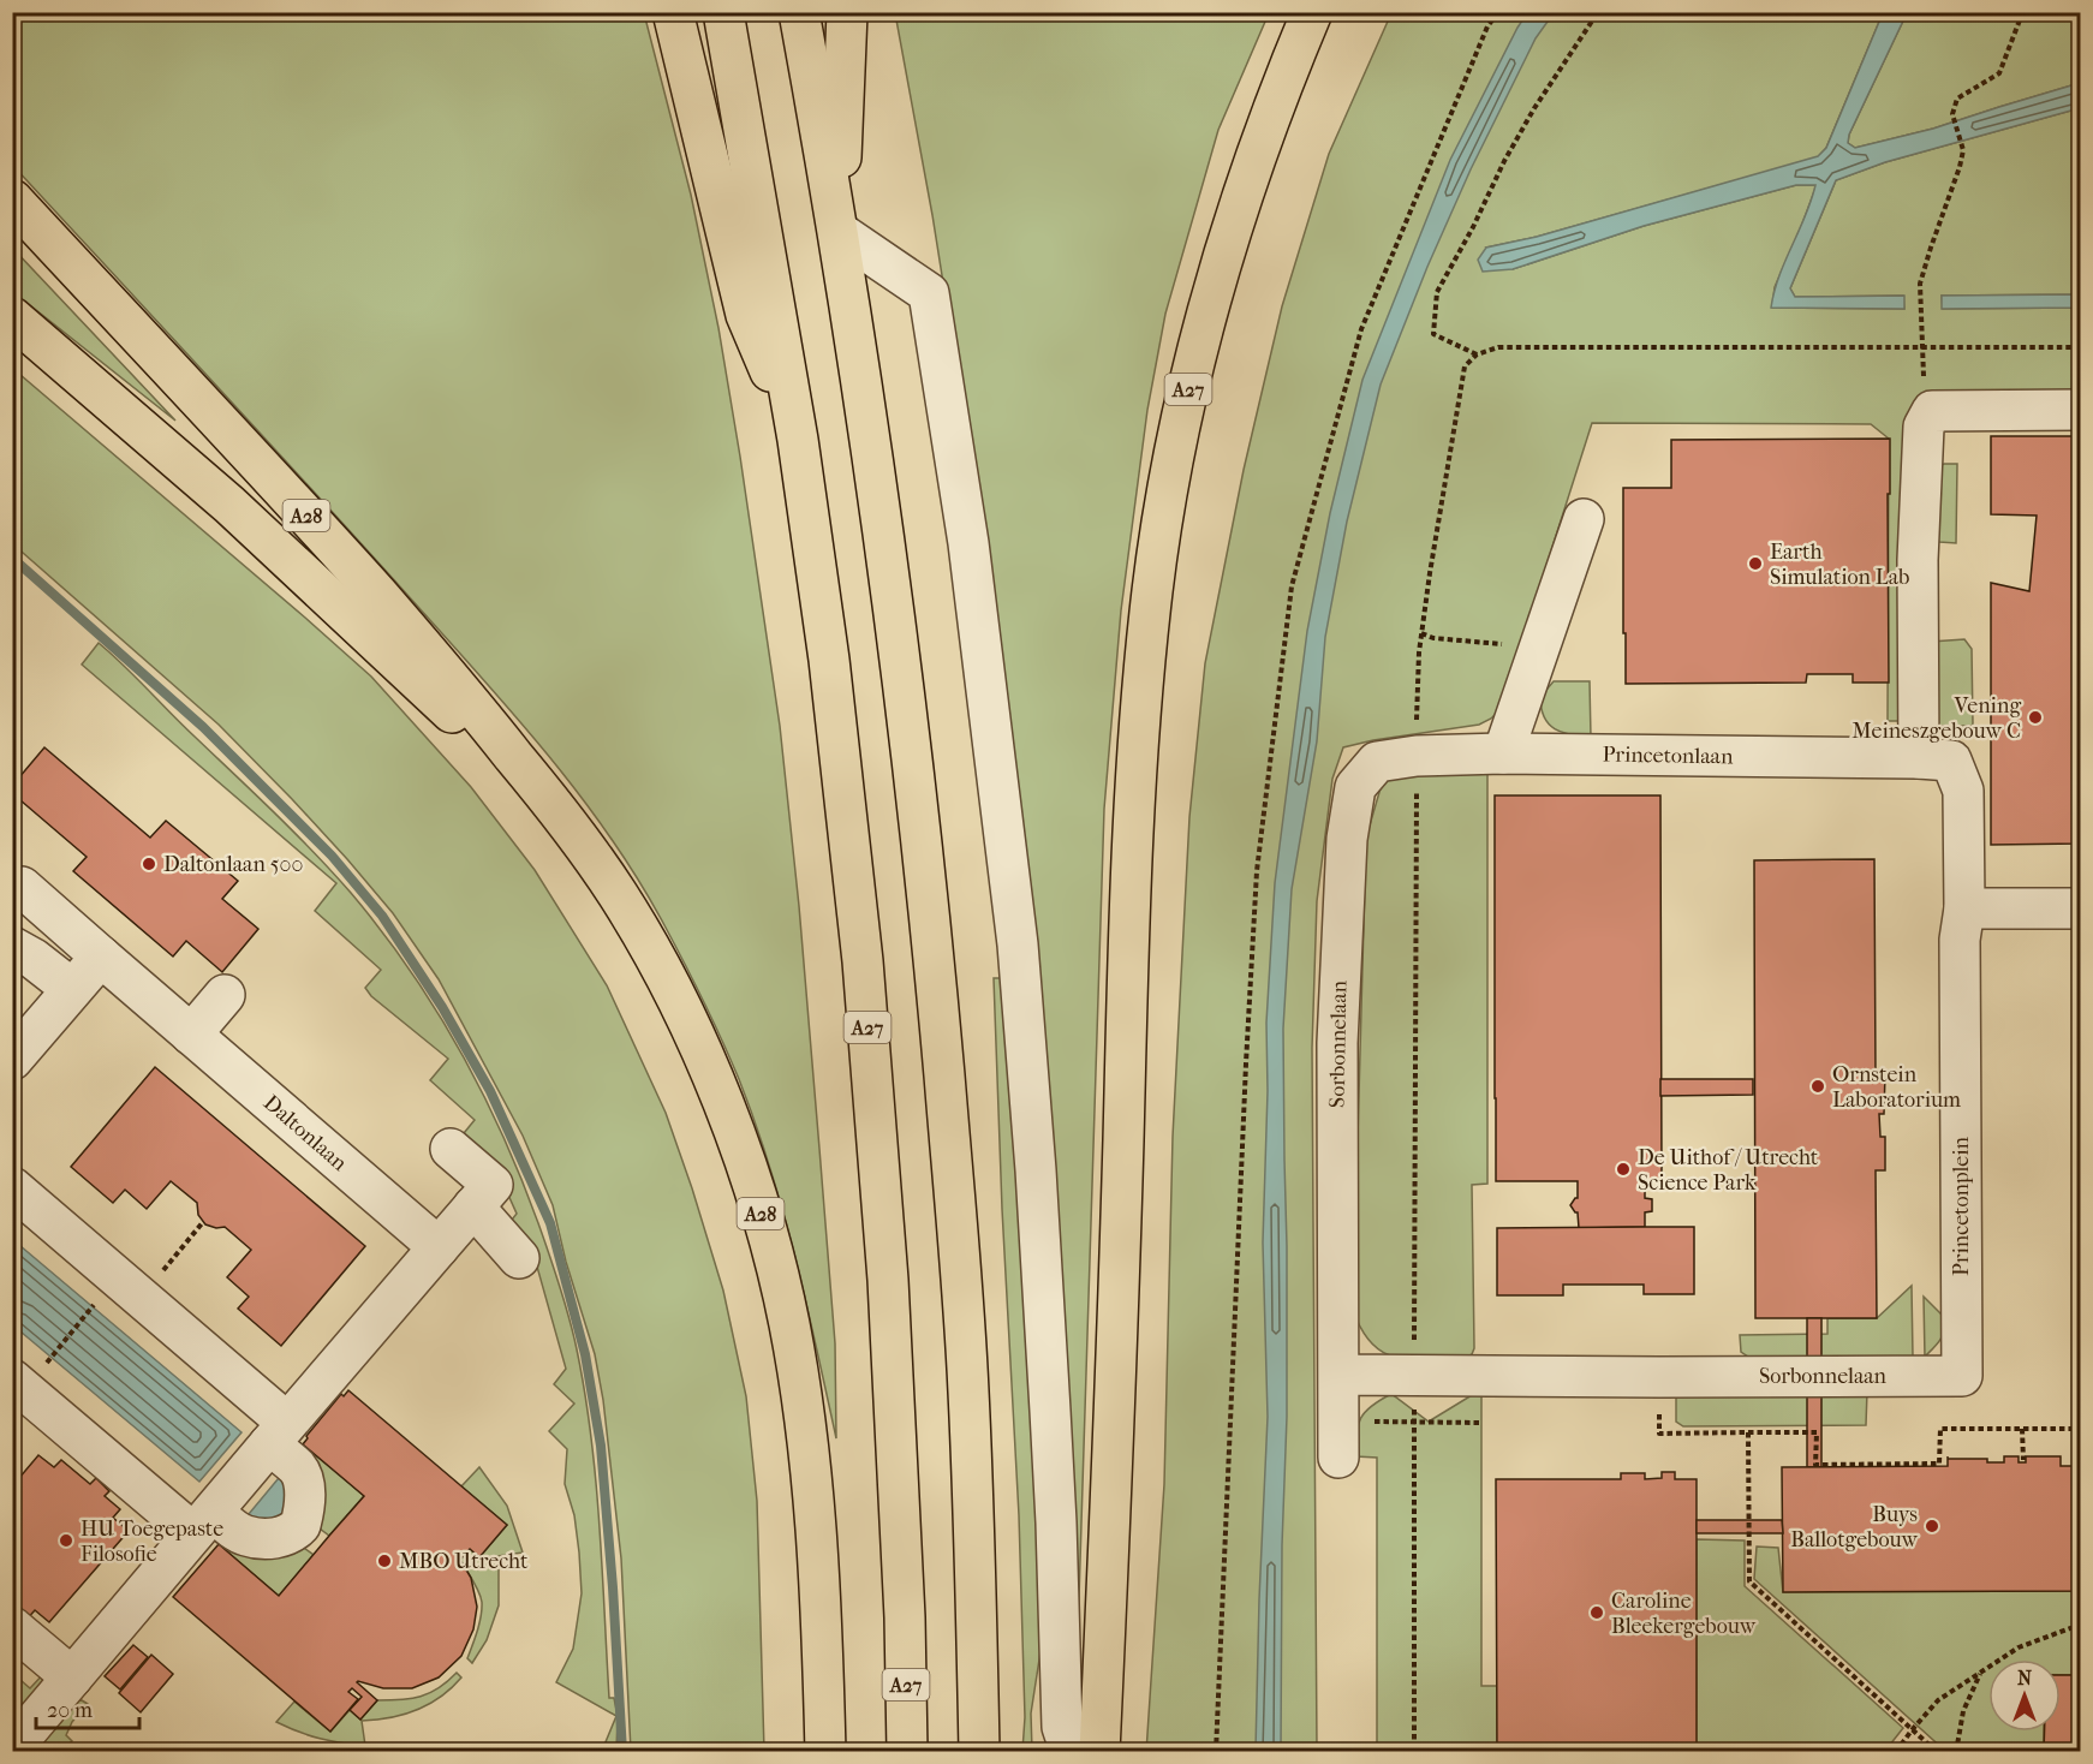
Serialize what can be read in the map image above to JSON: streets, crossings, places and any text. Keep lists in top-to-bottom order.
{
  "streets": {
    "highway": ["A27", "A28"],
    "street": [
      "Princetonlaan",
      "Sorbonnelaan",
      "Daltonlaan",
      "Princetonplein"
    ]
  },
  "crossings": [
    ["Princetonlaan", "Sorbonnelaan"],
    ["Princetonlaan", "Princetonplein"],
    ["Sorbonnelaan", "Princetonplein"]
  ],
  "places": [
    "Earth Simulation Lab",
    "Vening Meineszgebouw C",
    "Daltonlaan 500",
    "Ornstein Laboratorium",
    "De Uithof / Utrecht Science Park",
    "Buys Ballotgebouw",
    "HU Toegepaste Filosofie",
    "MBO Utrecht",
    "Caroline Bleekergebouw"
  ],
  "scale_bar": "20 m",
  "north": "top"
}
